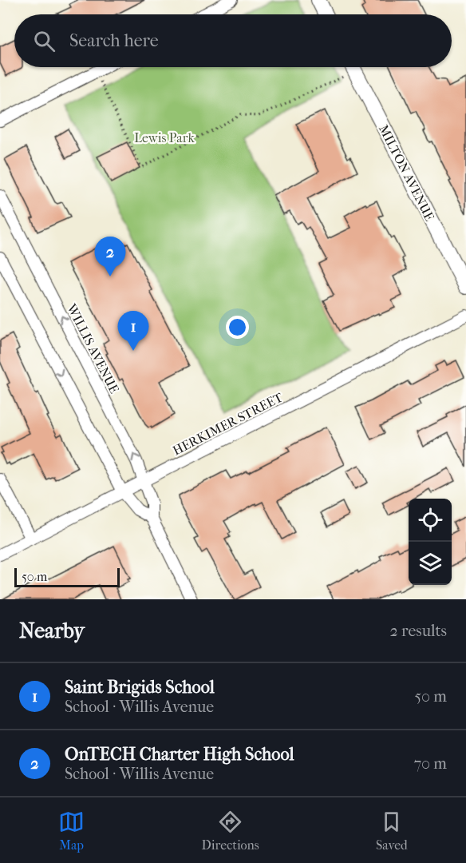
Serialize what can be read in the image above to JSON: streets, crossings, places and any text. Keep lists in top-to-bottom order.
{
  "streets": {
    "street": ["MILTON AVENUE", "WILLIS AVENUE", "HERKIMER STREET"]
  },
  "crossings": [
    ["WILLIS AVENUE", "HERKIMER STREET"]
  ],
  "parks": ["Lewis Park"],
  "scale_bar": "50 m",
  "page": {
    "search": "Search here",
    "pins": ["2", "1"],
    "scale": "50 m",
    "heading": ["Nearby", "2 results"],
    "list": [
      {
        "mark": "1",
        "name": "Saint Brigids School",
        "note": "School · Willis Avenue",
        "value": "50 m"
      },
      {
        "mark": "2",
        "name": "OnTECH Charter High School",
        "note": "School · Willis Avenue",
        "value": "70 m"
      }
    ],
    "nav": ["Map", "Directions", "Saved"]
  }
}
